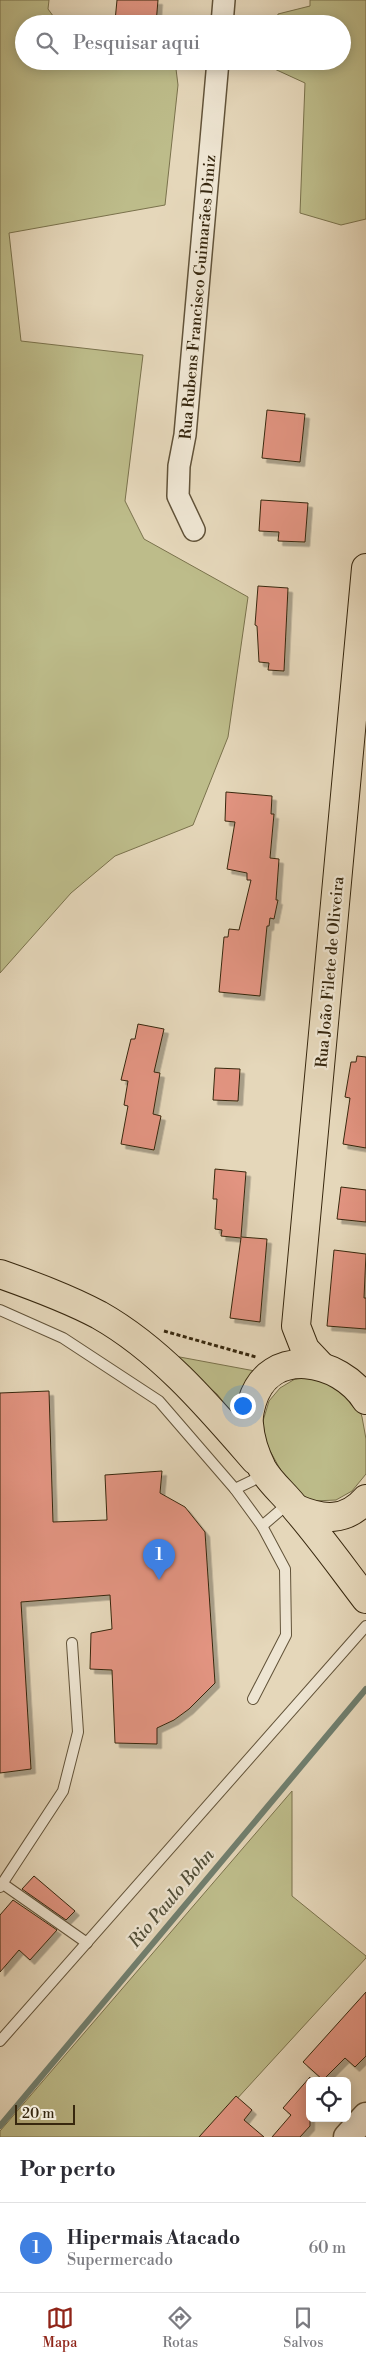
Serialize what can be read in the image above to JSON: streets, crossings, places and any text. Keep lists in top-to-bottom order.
{
  "streets": {
    "main road": ["Rua João Filete de Oliveira"],
    "street": ["Rua Rubens Francisco Guimarães Diniz"]
  },
  "water": ["Rio Paulo Bohn"],
  "scale_bar": "20 m",
  "page": {
    "search": "Pesquisar aqui",
    "pins": "1",
    "scale": "20 m",
    "heading": "Por perto",
    "list": [
      {
        "mark": "1",
        "name": "Hipermais Atacado",
        "note": "Supermercado",
        "value": "60 m"
      }
    ],
    "nav": ["Mapa", "Rotas", "Salvos"]
  }
}
